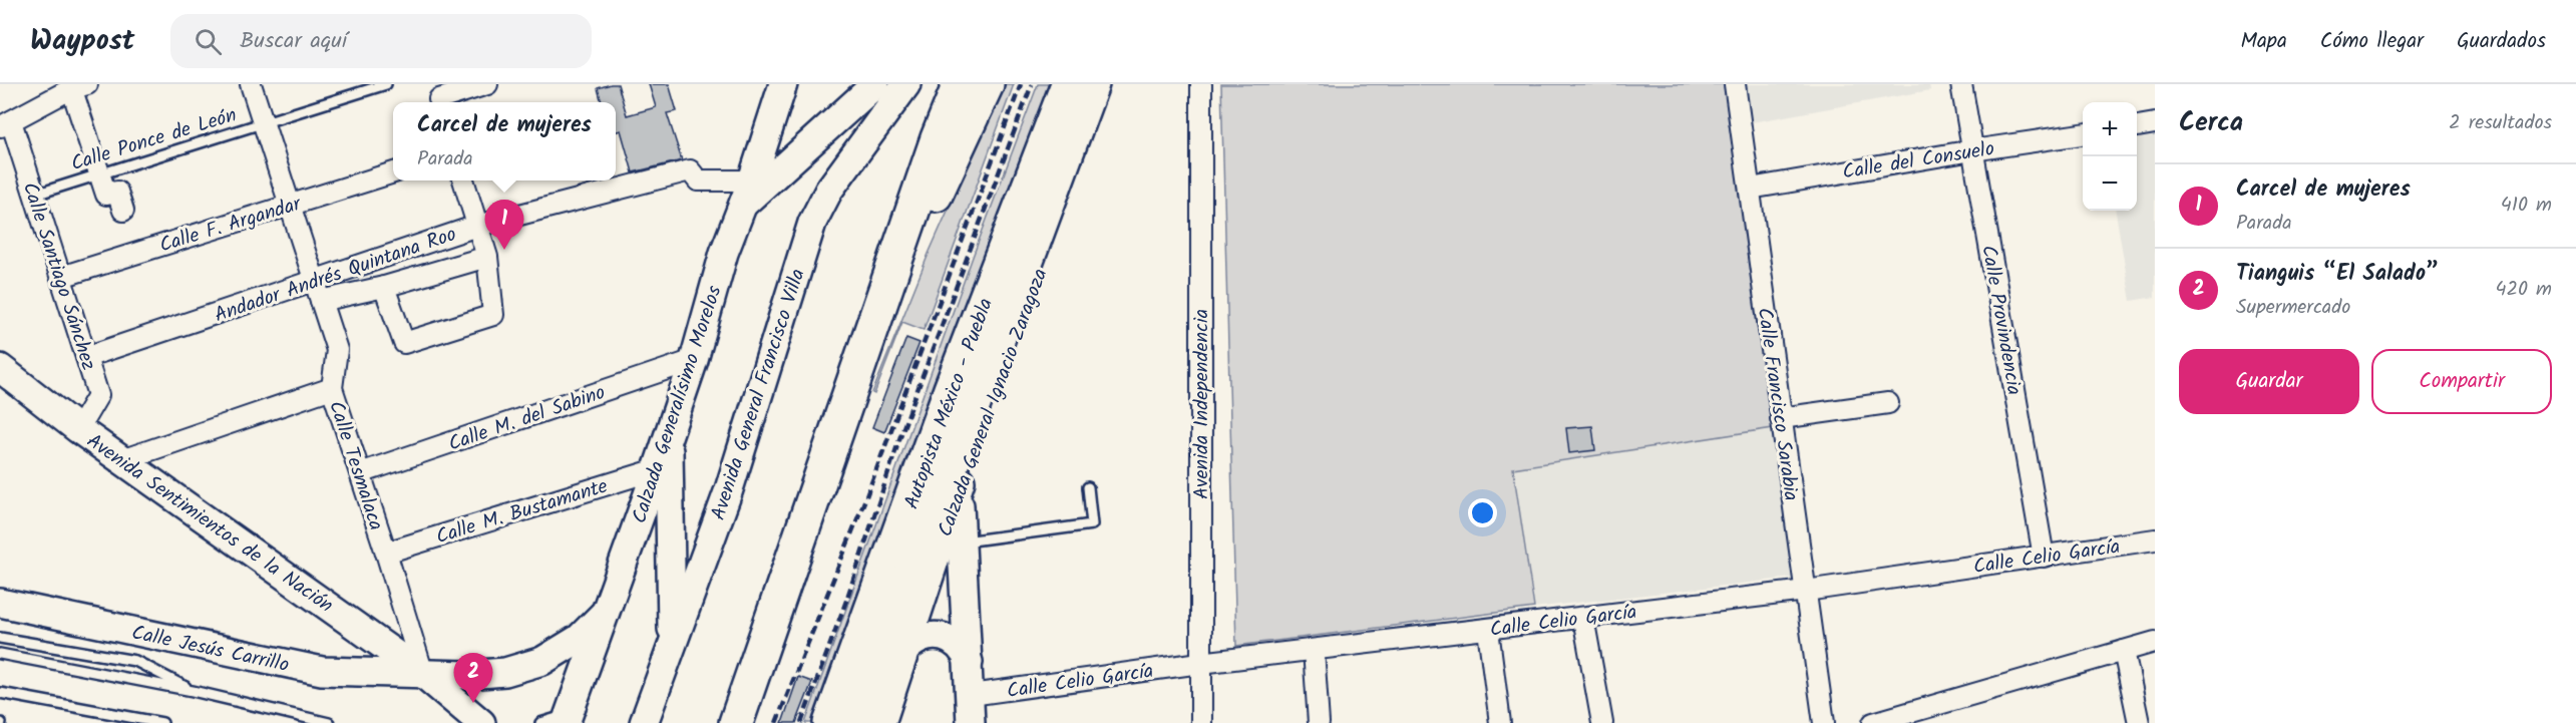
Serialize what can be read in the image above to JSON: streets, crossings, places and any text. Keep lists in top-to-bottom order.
{
  "streets": {
    "highway": ["Calzada General Ignacio Zaragoza", "Autopista México - Puebla"],
    "street": [
      "Calle del Consuelo",
      "Calle F. Argandar",
      "Andador Andrés Quintana Roo",
      "Calle Santiago Sánchez",
      "Calle Provindencia",
      "Avenida General Francisco Villa",
      "Calzada Generalísimo Morelos",
      "Avenida Independencia",
      "Calle Francisco Sarabia",
      "Calle M. del Sabino",
      "Calle Tesmalaca",
      "Calle M. Bustamante",
      "Avenida Sentimientos de la Nación",
      "Calle Celio García",
      "Calle Jesús Carrillo"
    ],
    "lane": ["Calle Ponce de León"]
  },
  "crossings": [
    ["Calle Ponce de León", "Calle Santiago Sánchez"],
    ["Calle Ponce de León", "Calle Tesmalaca"],
    ["Calle del Consuelo", "Calle Provindencia"],
    ["Calle del Consuelo", "Calle Francisco Sarabia"],
    ["Calle F. Argandar", "Calle Santiago Sánchez"],
    ["Calle F. Argandar", "Calle Tesmalaca"],
    ["Andador Andrés Quintana Roo", "Calle Santiago Sánchez"],
    ["Andador Andrés Quintana Roo", "Calzada Generalísimo Morelos"],
    ["Andador Andrés Quintana Roo", "Calle Tesmalaca"],
    ["Calle Santiago Sánchez", "Avenida Sentimientos de la Nación"],
    ["Calle Provindencia", "Calle Celio García"],
    ["Calzada Generalísimo Morelos", "Calle M. del Sabino"],
    ["Calzada Generalísimo Morelos", "Calle M. Bustamante"],
    ["Avenida Independencia", "Calle Celio García"],
    ["Calle Francisco Sarabia", "Calle Celio García"],
    ["Calle M. del Sabino", "Calle Tesmalaca"],
    ["Calle Tesmalaca", "Calle M. Bustamante"],
    ["Calle Tesmalaca", "Avenida Sentimientos de la Nación"],
    ["Calle Tesmalaca", "Calle Jesús Carrillo"],
    ["Avenida Sentimientos de la Nación", "Calle Jesús Carrillo"]
  ],
  "page": {
    "header": "Waypost",
    "search": "Buscar aquí",
    "nav": ["Mapa", "Cómo llegar", "Guardados"],
    "heading": ["Cerca", "2 resultados"],
    "map_buttons": ["+", "−"],
    "popup": ["Carcel de mujeres", "Parada"],
    "list": [
      {
        "mark": "1",
        "name": "Carcel de mujeres",
        "note": "Parada",
        "value": "410 m"
      },
      {
        "mark": "2",
        "name": "Tianguis “El Salado”",
        "note": "Supermercado",
        "value": "420 m"
      }
    ],
    "pins": ["1", "2"],
    "buttons": ["Guardar", "Compartir"]
  }
}
